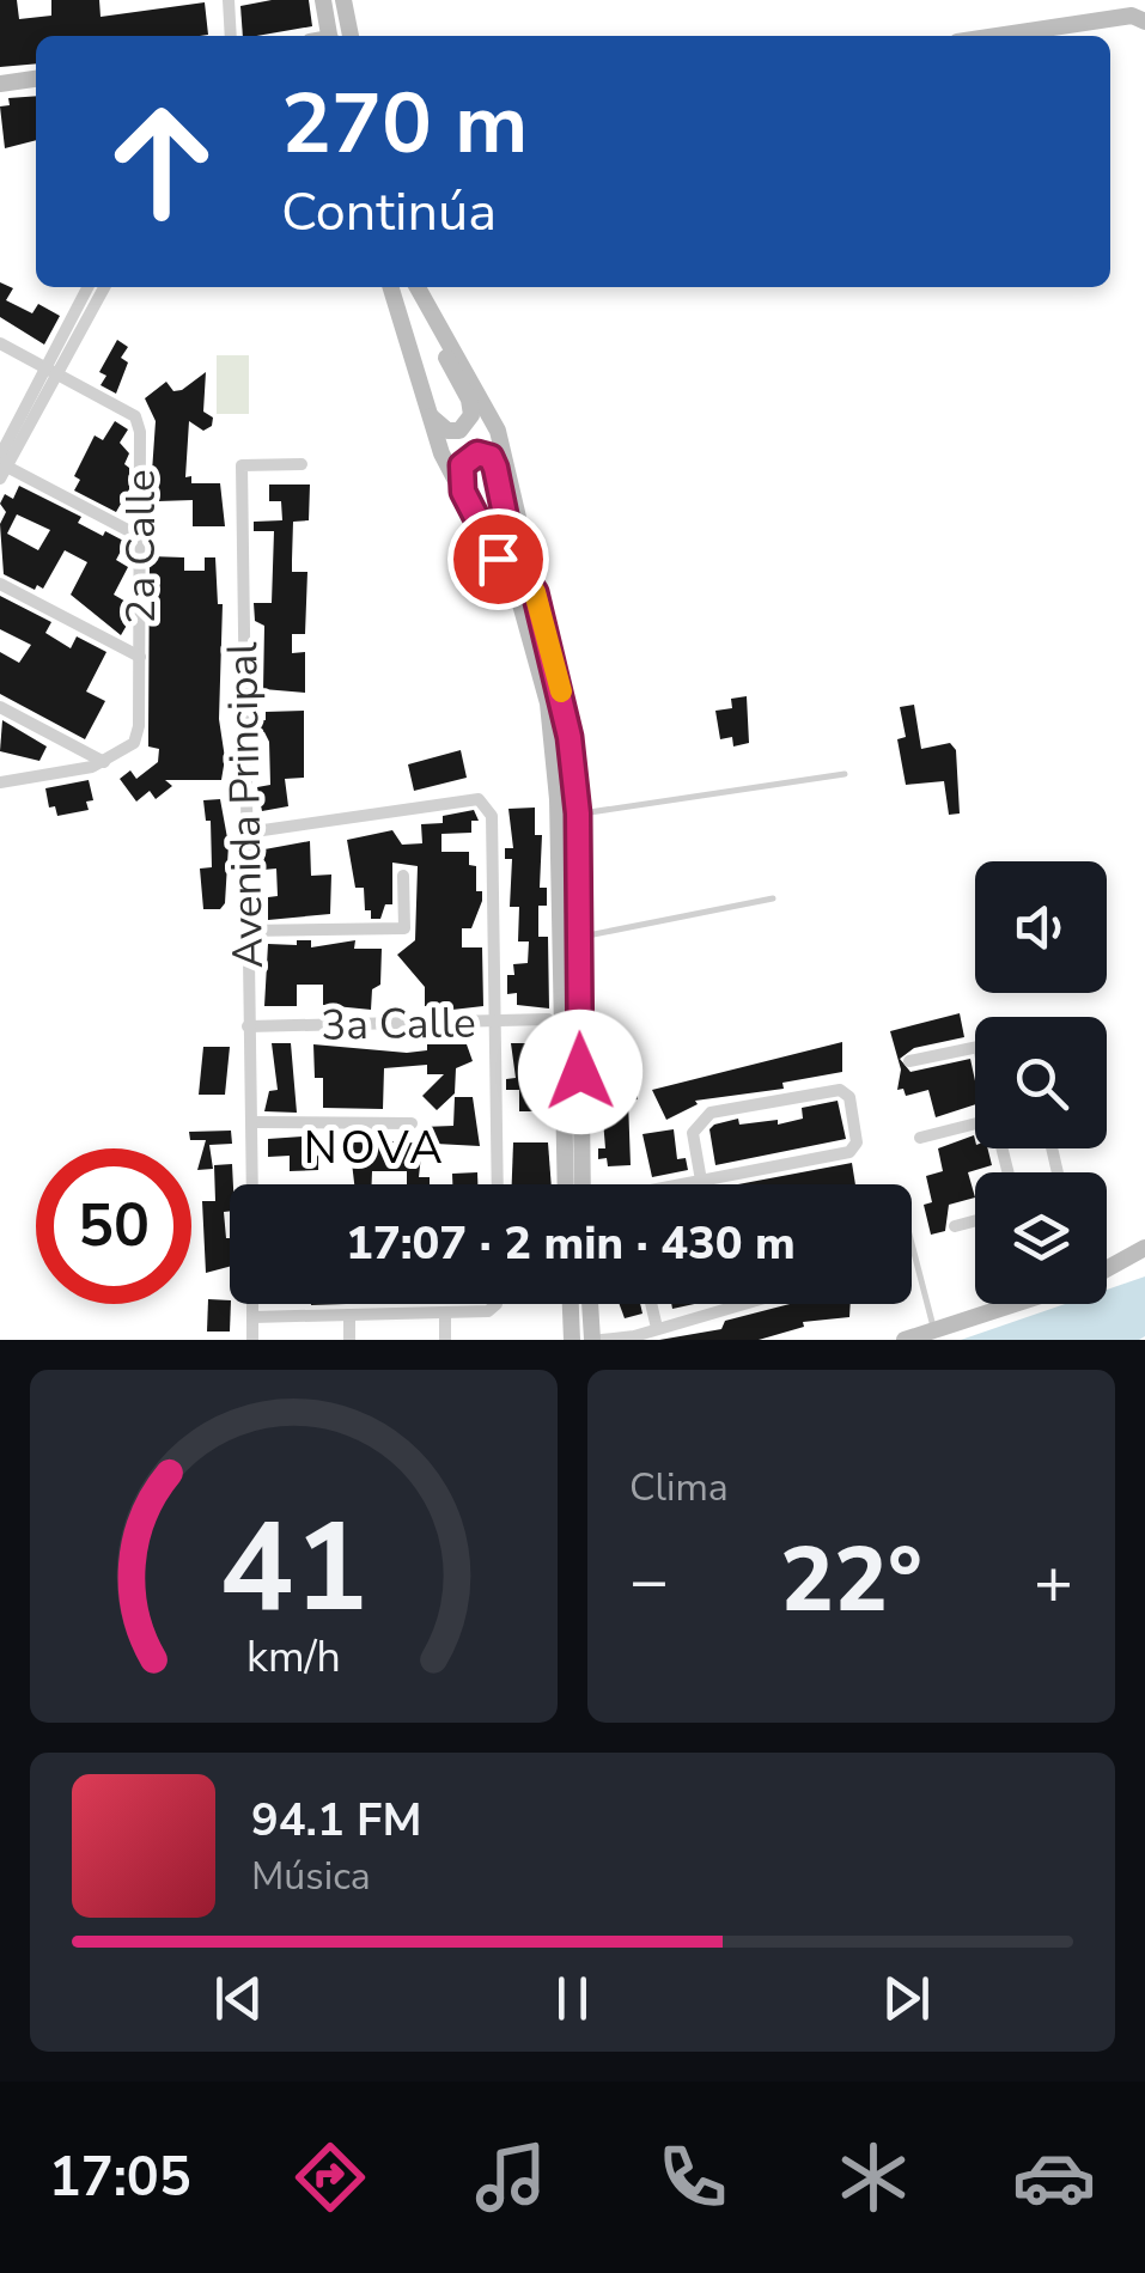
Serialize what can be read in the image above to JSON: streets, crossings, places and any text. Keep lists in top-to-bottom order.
{
  "streets": {
    "street": ["2a Calle", "Avenida Principal", "3a Calle"]
  },
  "crossings": [
    ["Avenida Principal", "3a Calle"]
  ],
  "districts": ["NOVA"],
  "page": {
    "turn": ["270 m", "Continúa"],
    "limit": "50",
    "trip": "17:07 · 2 min · 430 m",
    "tile": "Clima",
    "heat": ["−", "22°", "+"],
    "song": ["94.1 FM", "Música"],
    "tabs": "17:05",
    "gauge": ["41", "km/h"]
  }
}
